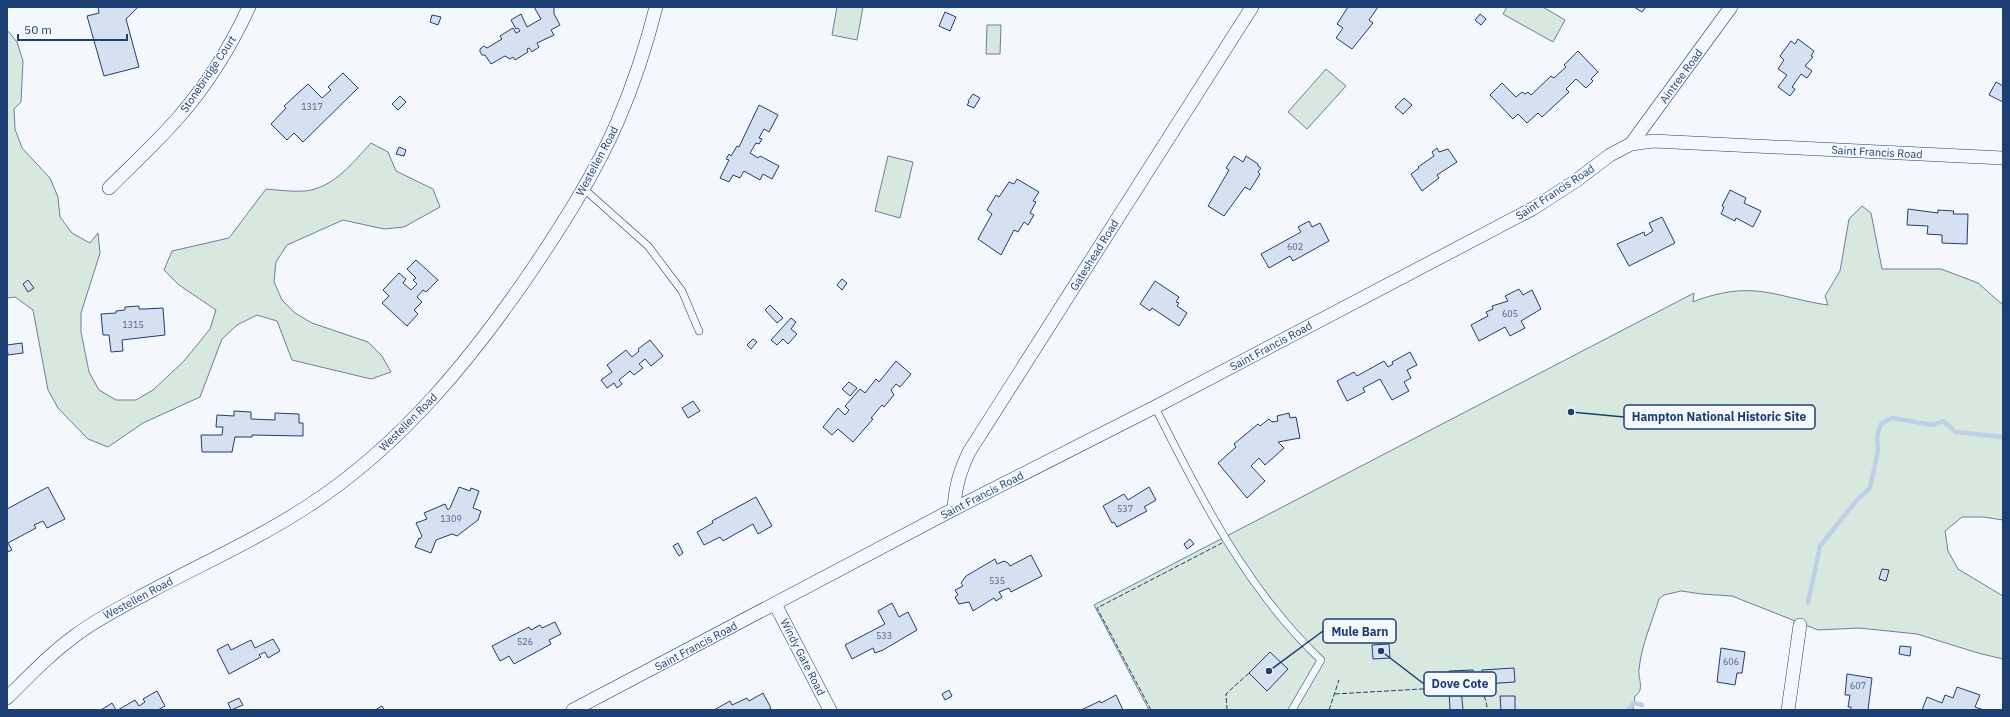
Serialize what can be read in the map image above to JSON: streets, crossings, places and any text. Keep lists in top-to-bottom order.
{
  "streets": {
    "street": [
      "Stonebridge Court",
      "Aintree Road",
      "Saint Francis Road",
      "Westellen Road",
      "Gateshead Road",
      "Windy Gate Road"
    ]
  },
  "crossings": [
    ["Aintree Road", "Saint Francis Road"],
    ["Saint Francis Road", "Gateshead Road"],
    ["Saint Francis Road", "Windy Gate Road"]
  ],
  "places": ["Hampton National Historic Site", "Dove Cote", "Mule Barn"],
  "house_numbers": [
    "1317",
    "602",
    "605",
    "1315",
    "537",
    "1309",
    "535",
    "533",
    "526",
    "606",
    "607"
  ],
  "scale_bar": "50 m"
}
